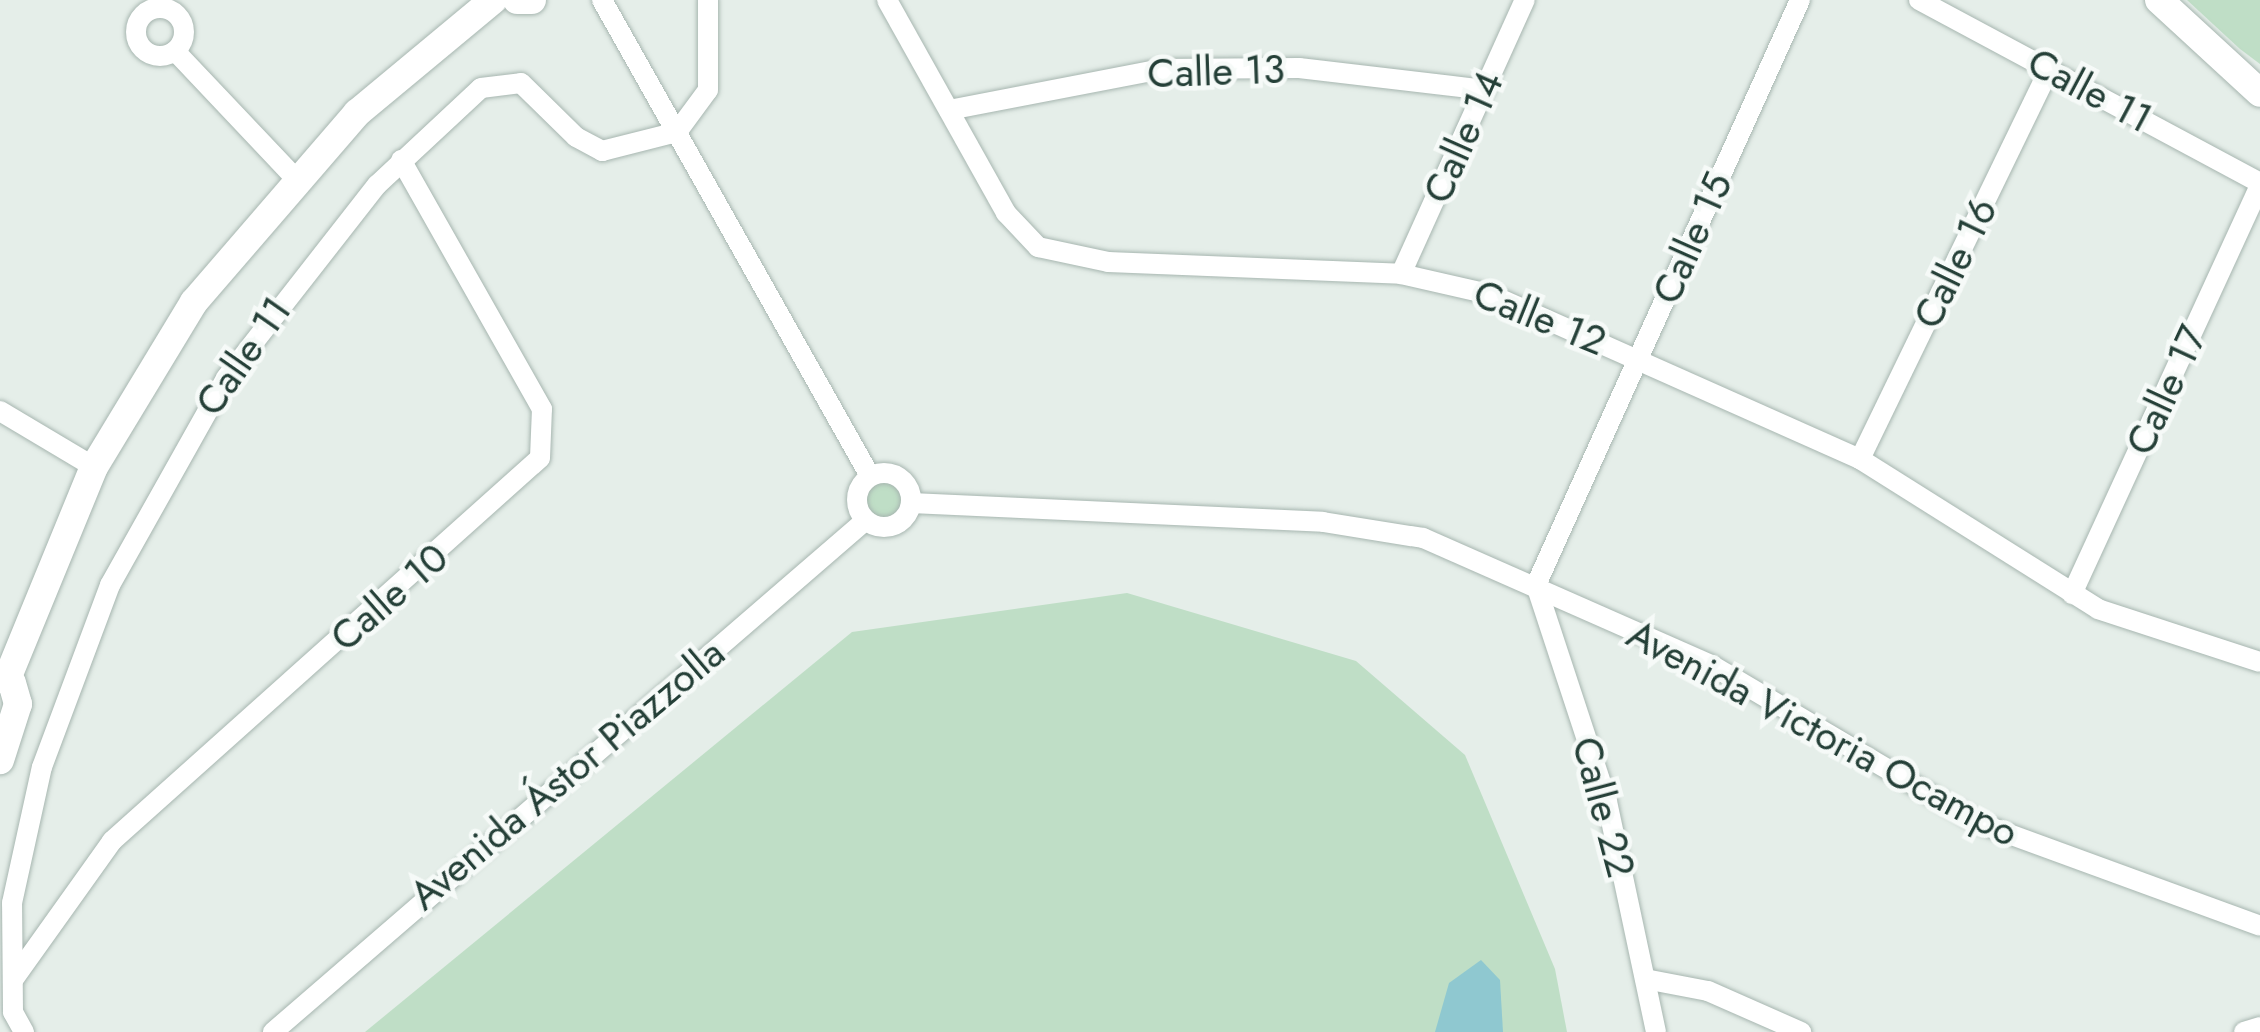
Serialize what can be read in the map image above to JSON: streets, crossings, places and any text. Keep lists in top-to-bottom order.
{
  "streets": {
    "street": [
      "Calle 13",
      "Calle 11",
      "Calle 14",
      "Calle 15",
      "Calle 16",
      "Calle 12",
      "Calle 17",
      "Calle 10",
      "Avenida Victoria Ocampo",
      "Avenida Ástor Piazzolla",
      "Calle 22"
    ]
  },
  "crossings": [
    ["Calle 13", "Calle 14"],
    ["Calle 13", "Calle 12"],
    ["Calle 11", "Calle 16"],
    ["Calle 11", "Calle 17"],
    ["Calle 11", "Calle 10"],
    ["Calle 14", "Calle 12"],
    ["Calle 15", "Calle 12"],
    ["Calle 15", "Avenida Victoria Ocampo"],
    ["Calle 15", "Calle 22"],
    ["Calle 16", "Calle 12"],
    ["Calle 12", "Calle 17"],
    ["Avenida Victoria Ocampo", "Avenida Ástor Piazzolla"],
    ["Avenida Victoria Ocampo", "Calle 22"]
  ]
}
